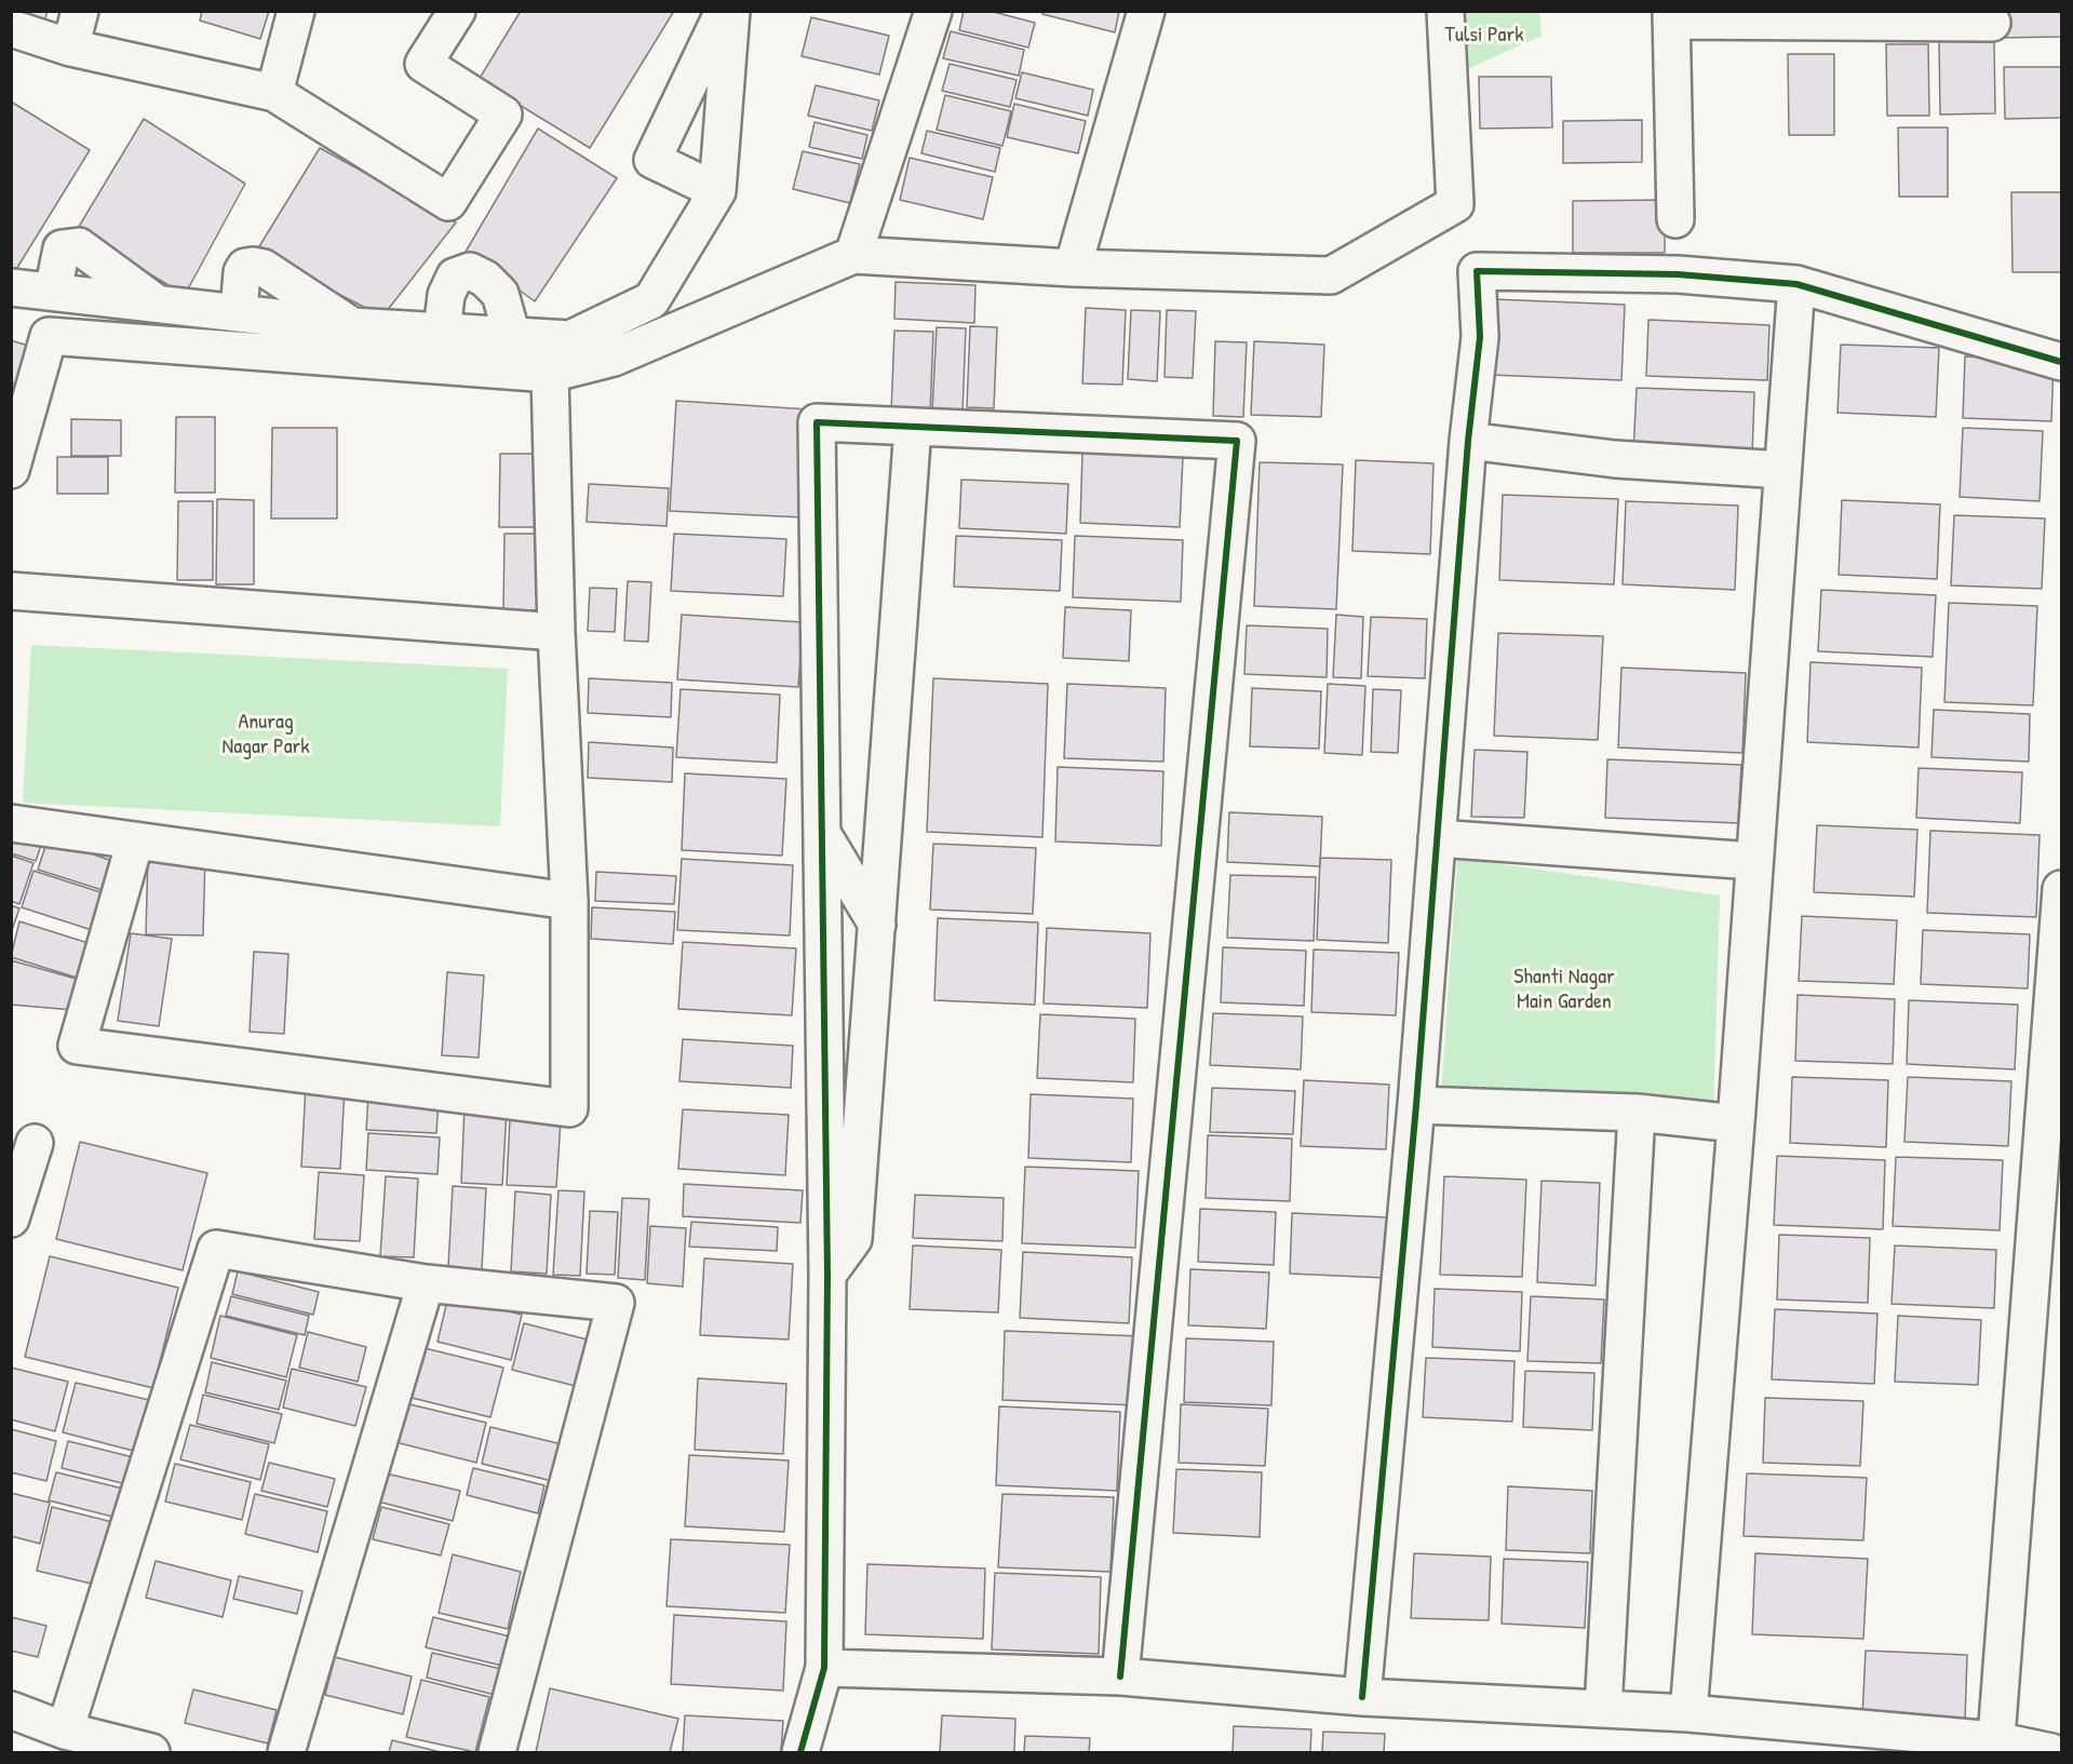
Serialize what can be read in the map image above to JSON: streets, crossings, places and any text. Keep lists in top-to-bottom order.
{
  "parks": ["Tulsi Park", "Anurag Nagar Park", "Shanti Nagar Main Garden"]
}
